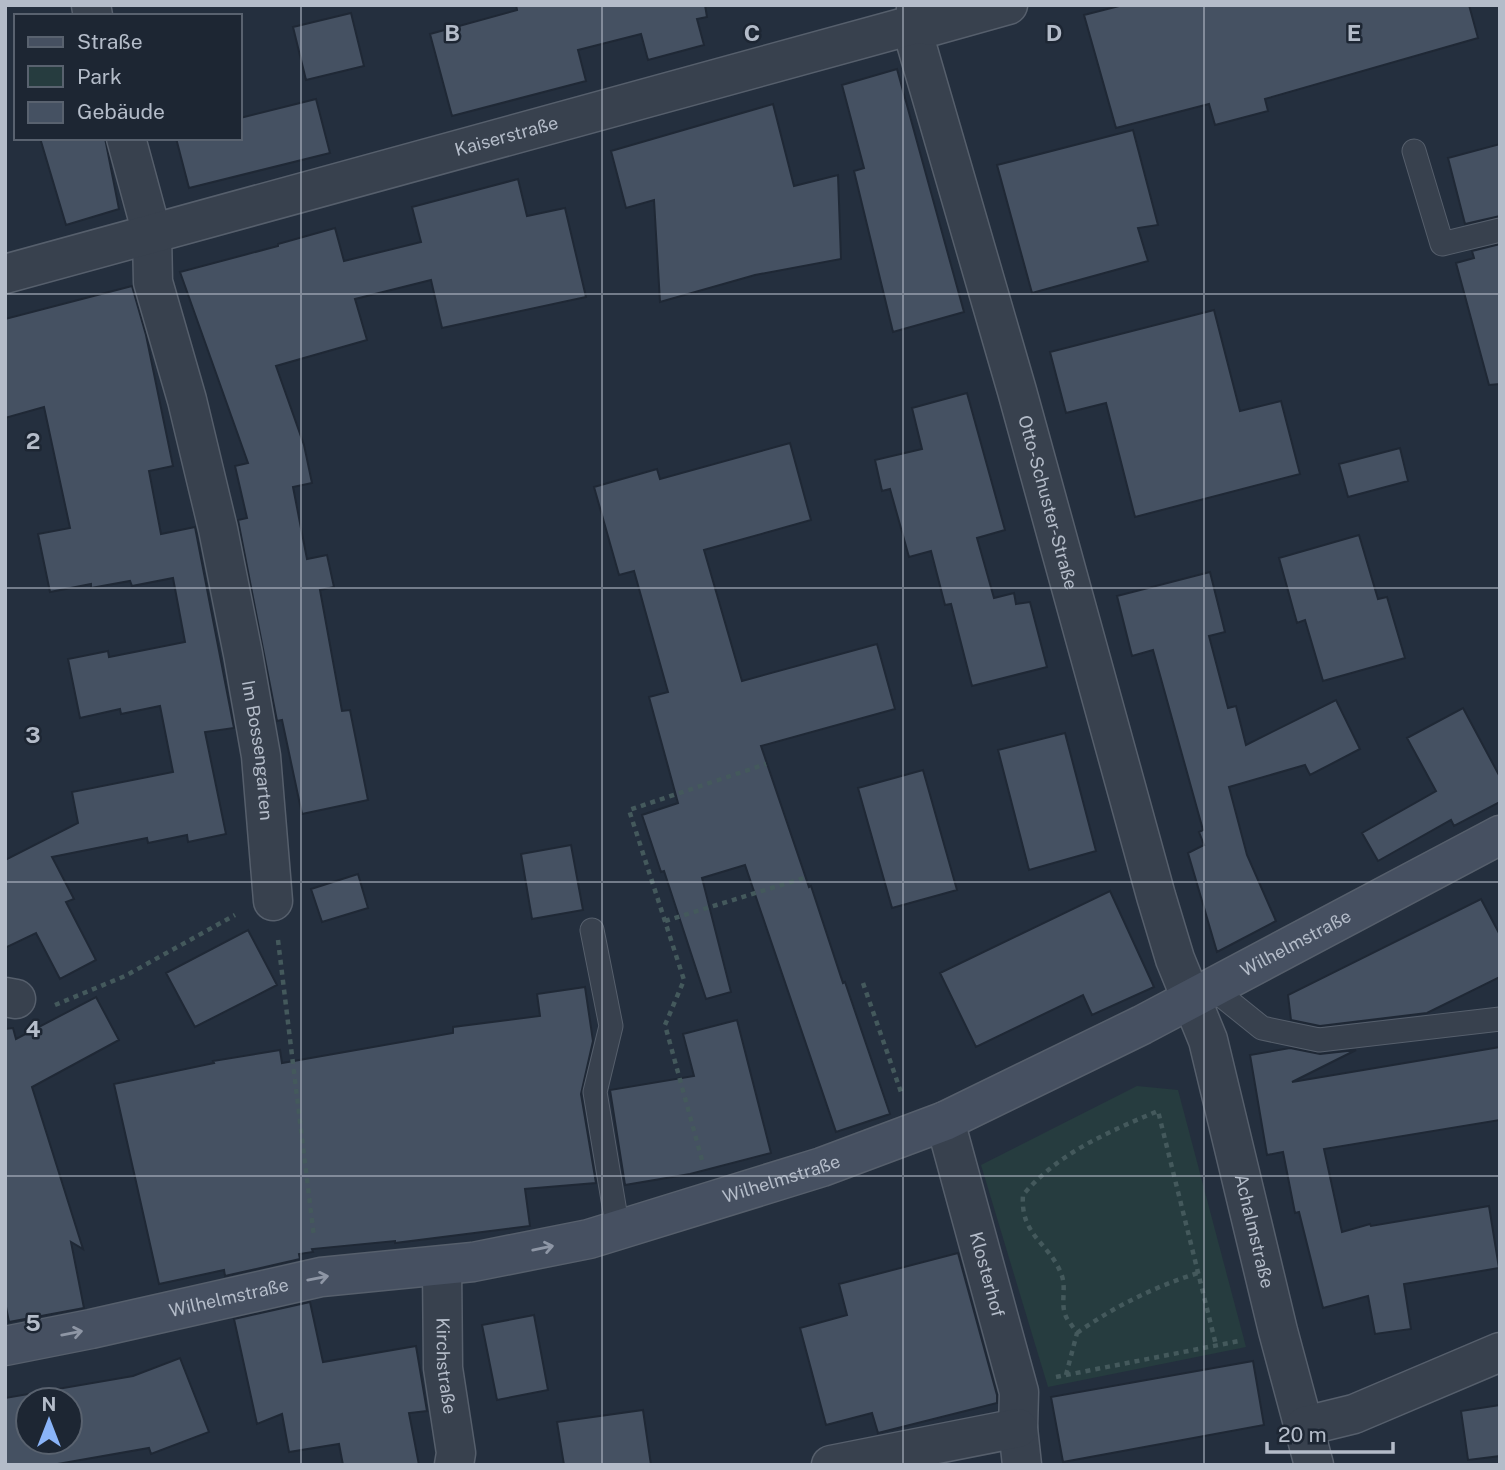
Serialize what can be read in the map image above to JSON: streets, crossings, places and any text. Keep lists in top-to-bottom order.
{
  "streets": {
    "street": [
      "Kaiserstraße",
      "Otto-Schuster-Straße",
      "Im Bossengarten",
      "Wilhelmstraße",
      "Achalmstraße",
      "Klosterhof",
      "Kirchstraße"
    ]
  },
  "crossings": [
    ["Kaiserstraße", "Otto-Schuster-Straße"],
    ["Kaiserstraße", "Im Bossengarten"],
    ["Otto-Schuster-Straße", "Wilhelmstraße"],
    ["Otto-Schuster-Straße", "Achalmstraße"],
    ["Wilhelmstraße", "Achalmstraße"],
    ["Wilhelmstraße", "Klosterhof"],
    ["Wilhelmstraße", "Kirchstraße"]
  ],
  "legend": ["Straße", "Park", "Gebäude"],
  "scale_bar": "20 m",
  "north": "top",
  "grid": {
    "columns": [
      "B",
      "C",
      "D",
      "E"
    ],
    "rows": [
      "2",
      "3",
      "4",
      "5"
    ]
  }
}
